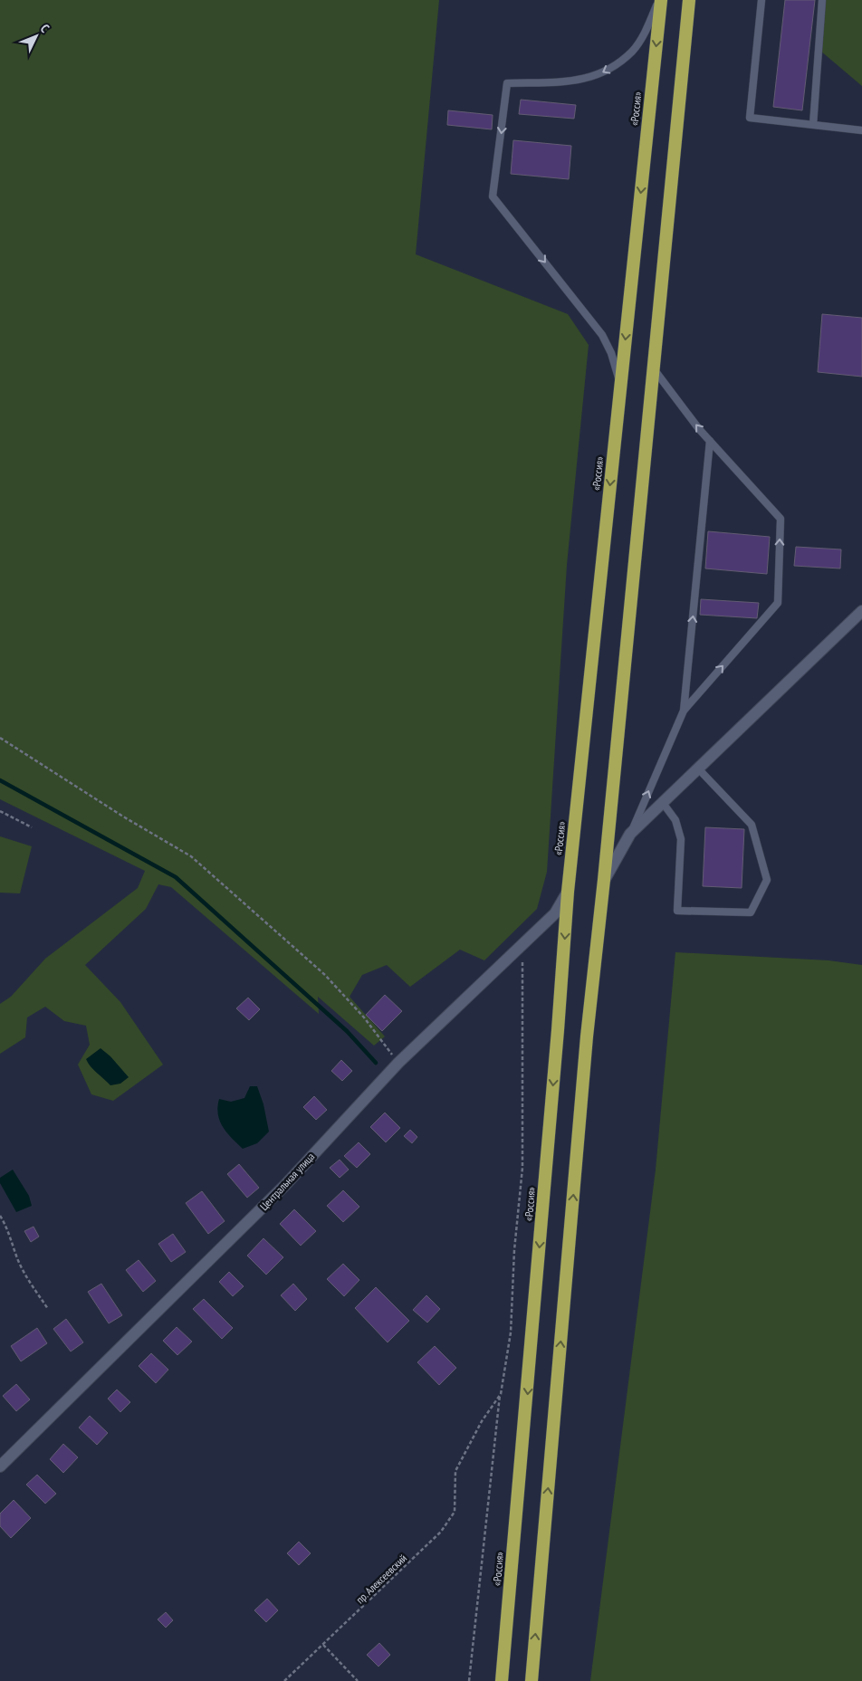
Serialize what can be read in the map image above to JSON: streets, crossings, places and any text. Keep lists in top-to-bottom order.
{
  "streets": {
    "highway": ["«Россия»"],
    "street": ["Центральная улица"],
    "path": ["пр. Алексеевский"]
  },
  "crossings": [
    ["«Россия»", "Центральная улица"]
  ],
  "north": "top right"
}
